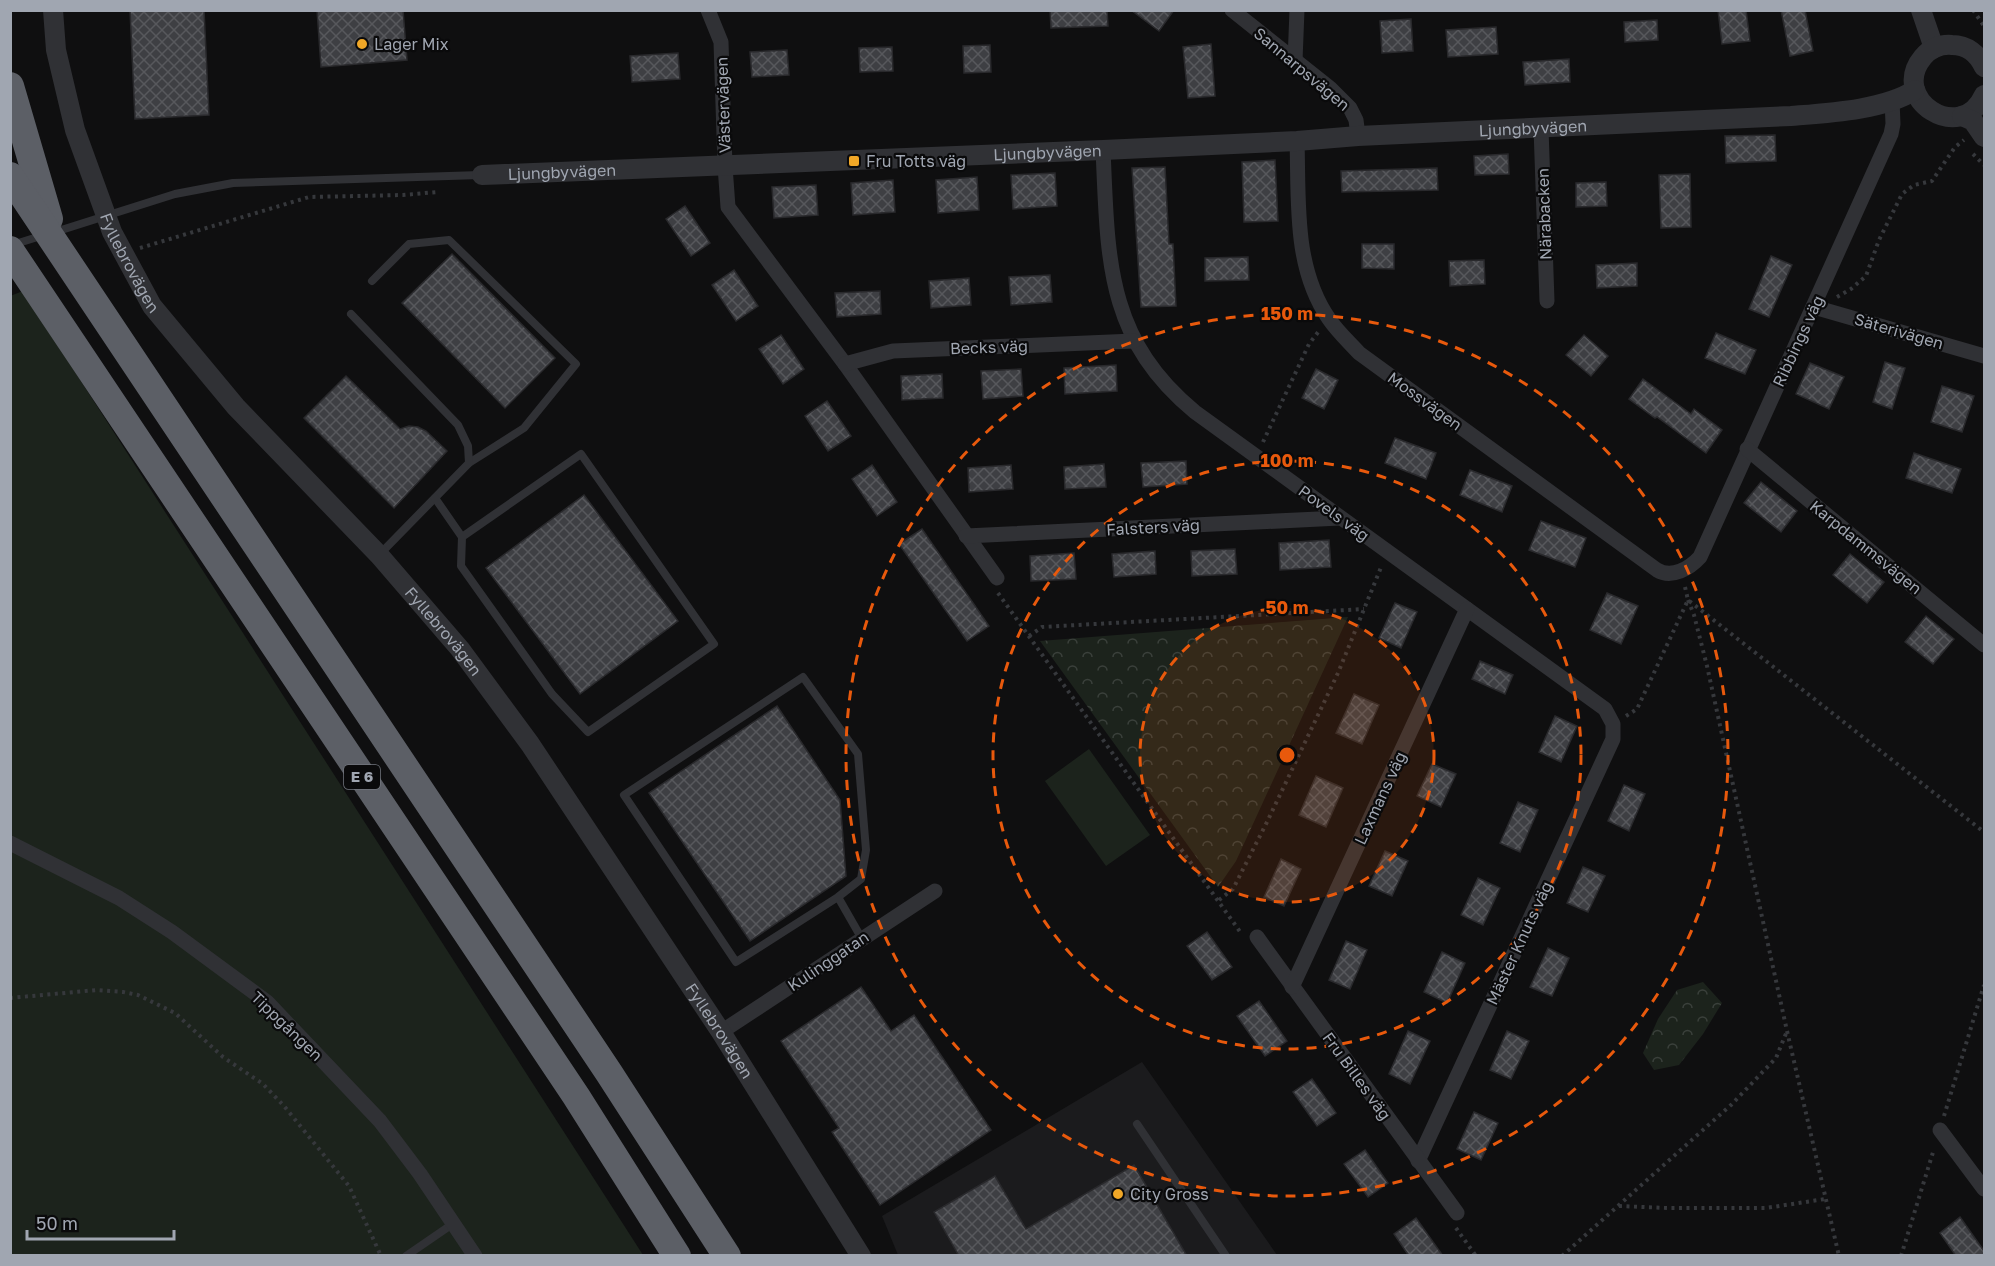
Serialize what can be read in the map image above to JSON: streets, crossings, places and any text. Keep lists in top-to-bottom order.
{
  "streets": {
    "highway": ["E 6"],
    "street": [
      "Sannarpsvägen",
      "Västervägen",
      "Ljungbyvägen",
      "Närabacken",
      "Fyllebrovägen",
      "Säterivägen",
      "Ribbings väg",
      "Becks väg",
      "Mossvägen",
      "Povels väg",
      "Falsters väg",
      "Karpdammsvägen",
      "Laxmans väg",
      "Mäster Knuts väg",
      "Kulinggatan",
      "Tippgången",
      "Fru Billes väg"
    ]
  },
  "crossings": [
    ["Sannarpsvägen", "Ljungbyvägen"],
    ["Västervägen", "Ljungbyvägen"],
    ["Ljungbyvägen", "Närabacken"],
    ["Ljungbyvägen", "Ribbings väg"],
    ["Ljungbyvägen", "Mossvägen"],
    ["Ljungbyvägen", "Povels väg"],
    ["Fyllebrovägen", "Kulinggatan"],
    ["Säterivägen", "Ribbings väg"],
    ["Ribbings väg", "Mossvägen"],
    ["Ribbings väg", "Karpdammsvägen"],
    ["Becks väg", "Povels väg"],
    ["Povels väg", "Falsters väg"],
    ["Povels väg", "Laxmans väg"],
    ["Povels väg", "Mäster Knuts väg"],
    ["Laxmans väg", "Fru Billes väg"],
    ["Mäster Knuts väg", "Fru Billes väg"]
  ],
  "places": {
    "other": ["Lager Mix", "City Gross"],
    "transit": ["Fru Totts väg"]
  },
  "scale_bar": "50 m",
  "rings": ["150 m", "100 m", "50 m"]
}
